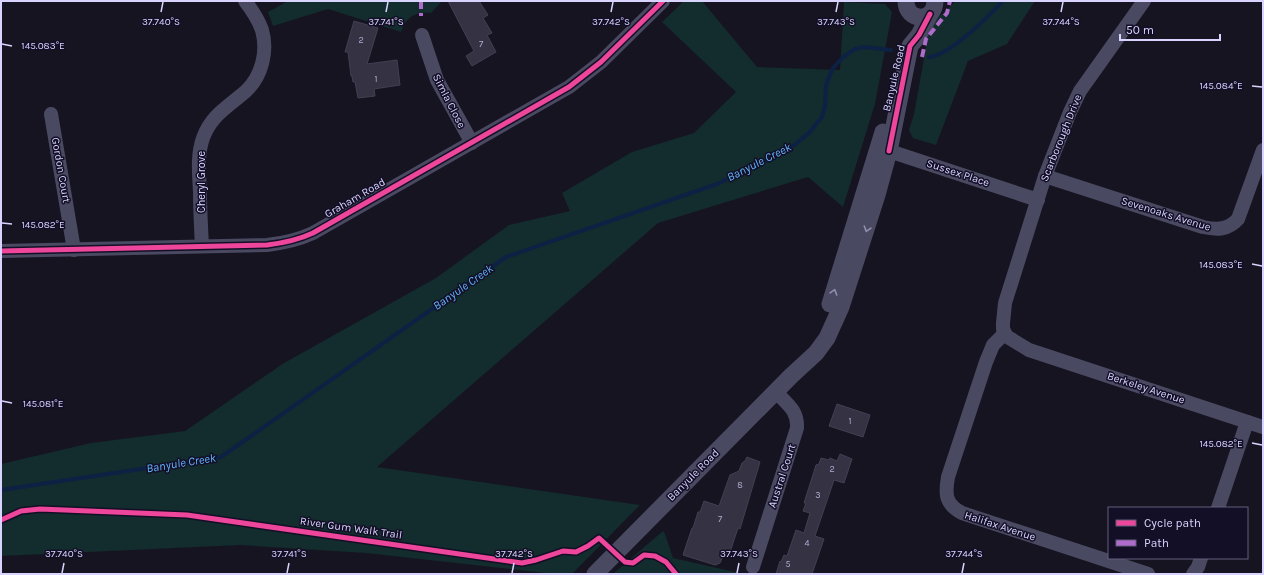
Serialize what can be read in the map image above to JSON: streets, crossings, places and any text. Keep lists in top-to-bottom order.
{
  "streets": {
    "street": [
      "Banyule Road",
      "Simla Close",
      "Scarborough Drive",
      "Gordon Court",
      "Sussex Place",
      "Cheryl Grove",
      "Graham Road",
      "Sevenoaks Avenue",
      "Berkeley Avenue",
      "Austral Court",
      "Halifax Avenue"
    ],
    "cycle path": ["River Gum Walk Trail"]
  },
  "crossings": [
    ["Banyule Road", "Sussex Place"],
    ["Banyule Road", "Austral Court"],
    ["Simla Close", "Graham Road"],
    ["Scarborough Drive", "Sussex Place"],
    ["Scarborough Drive", "Sevenoaks Avenue"],
    ["Gordon Court", "Graham Road"],
    ["Cheryl Grove", "Graham Road"],
    ["Berkeley Avenue", "Halifax Avenue"]
  ],
  "water": ["Banyule Creek"],
  "house_numbers": [
    "2",
    "7",
    "1",
    "1",
    "2",
    "8",
    "3",
    "7",
    "4",
    "5"
  ],
  "legend": ["Cycle path", "Path"],
  "scale_bar": "50 m",
  "coordinates": [
    "37.740°S",
    "37.741°S",
    "37.742°S",
    "37.743°S",
    "37.744°S",
    "145.083°E",
    "145.084°E",
    "145.082°E",
    "145.081°E"
  ]
}
